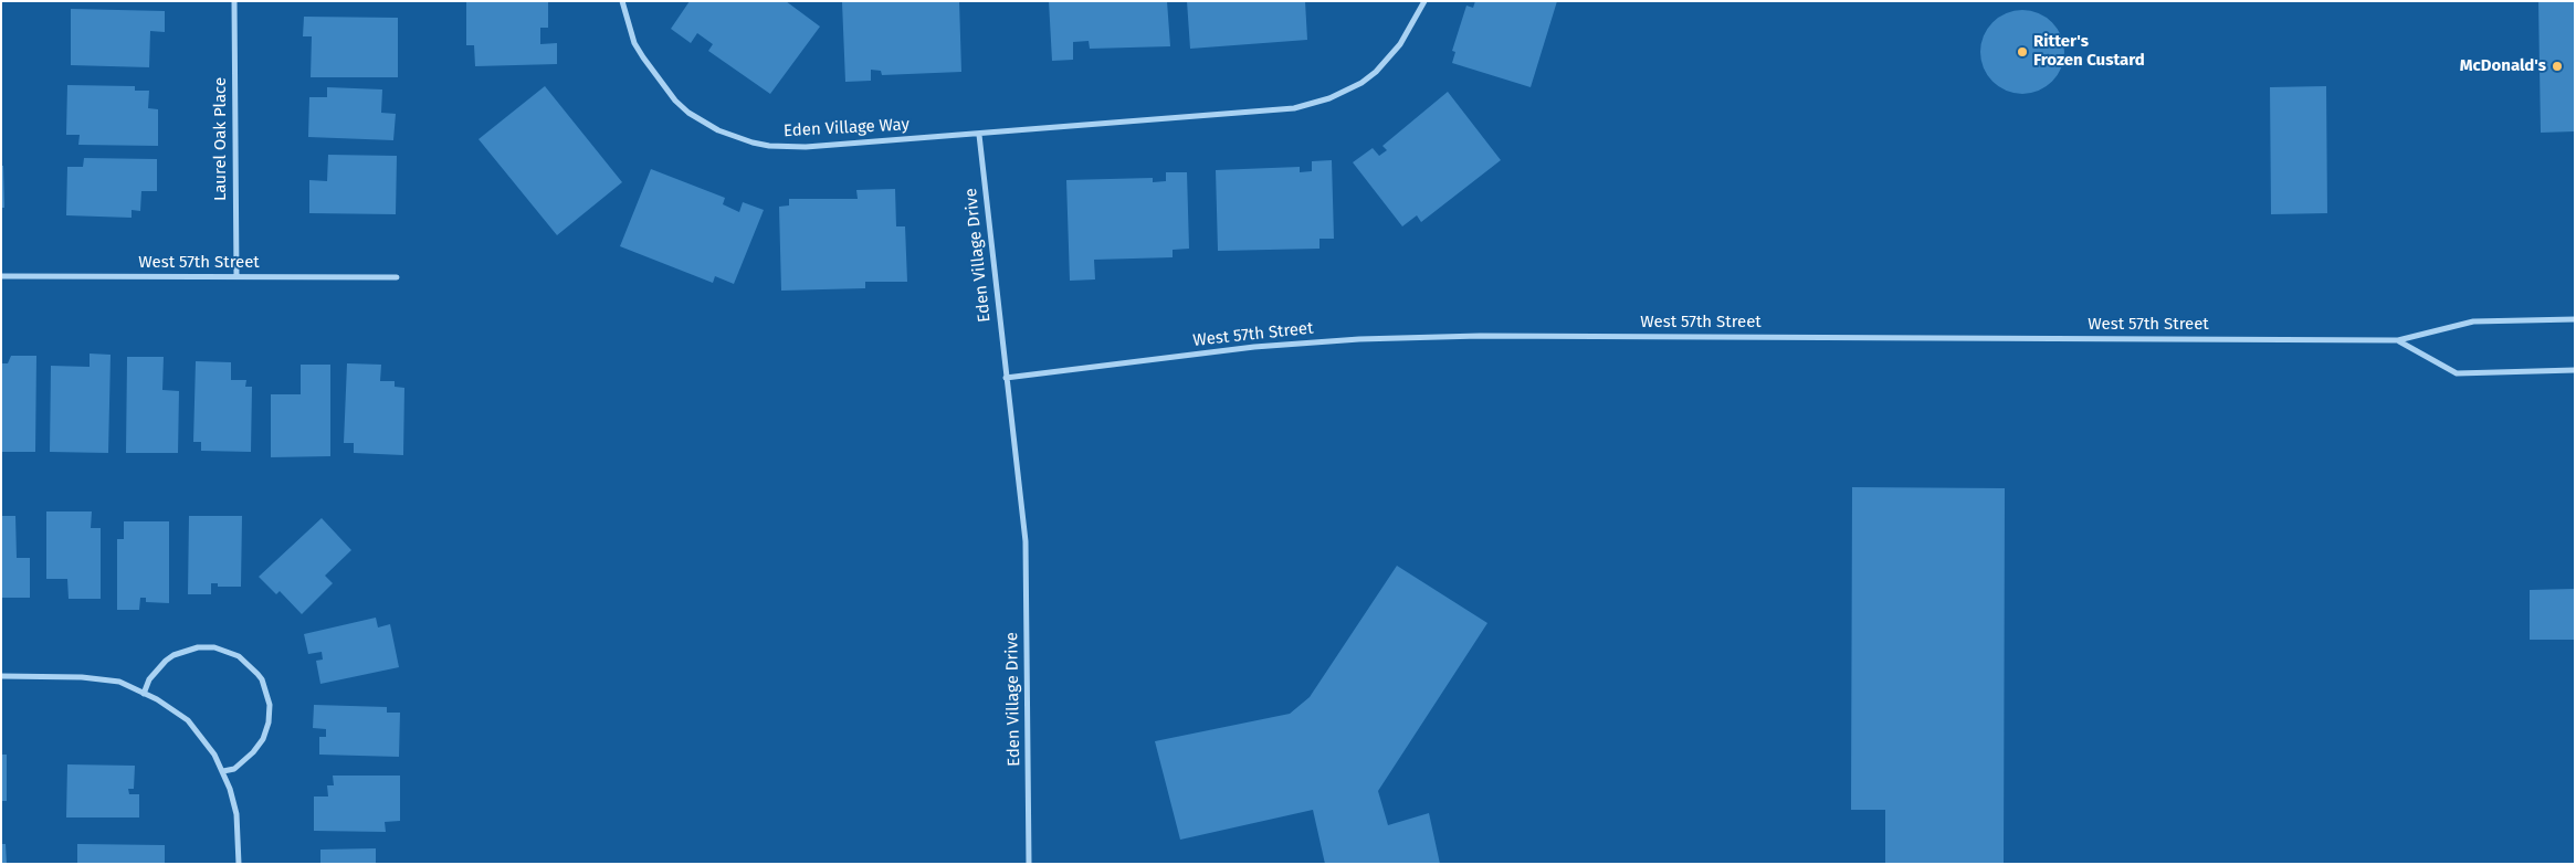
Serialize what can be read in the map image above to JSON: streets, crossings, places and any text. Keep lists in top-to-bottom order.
{
  "streets": {
    "street": [
      "Eden Village Way",
      "Laurel Oak Place",
      "Eden Village Drive",
      "West 57th Street"
    ]
  },
  "crossings": [
    ["Eden Village Way", "Eden Village Drive"],
    ["Laurel Oak Place", "West 57th Street"],
    ["Eden Village Drive", "West 57th Street"]
  ],
  "places": ["Ritter's Frozen Custard", "McDonald's"]
}
